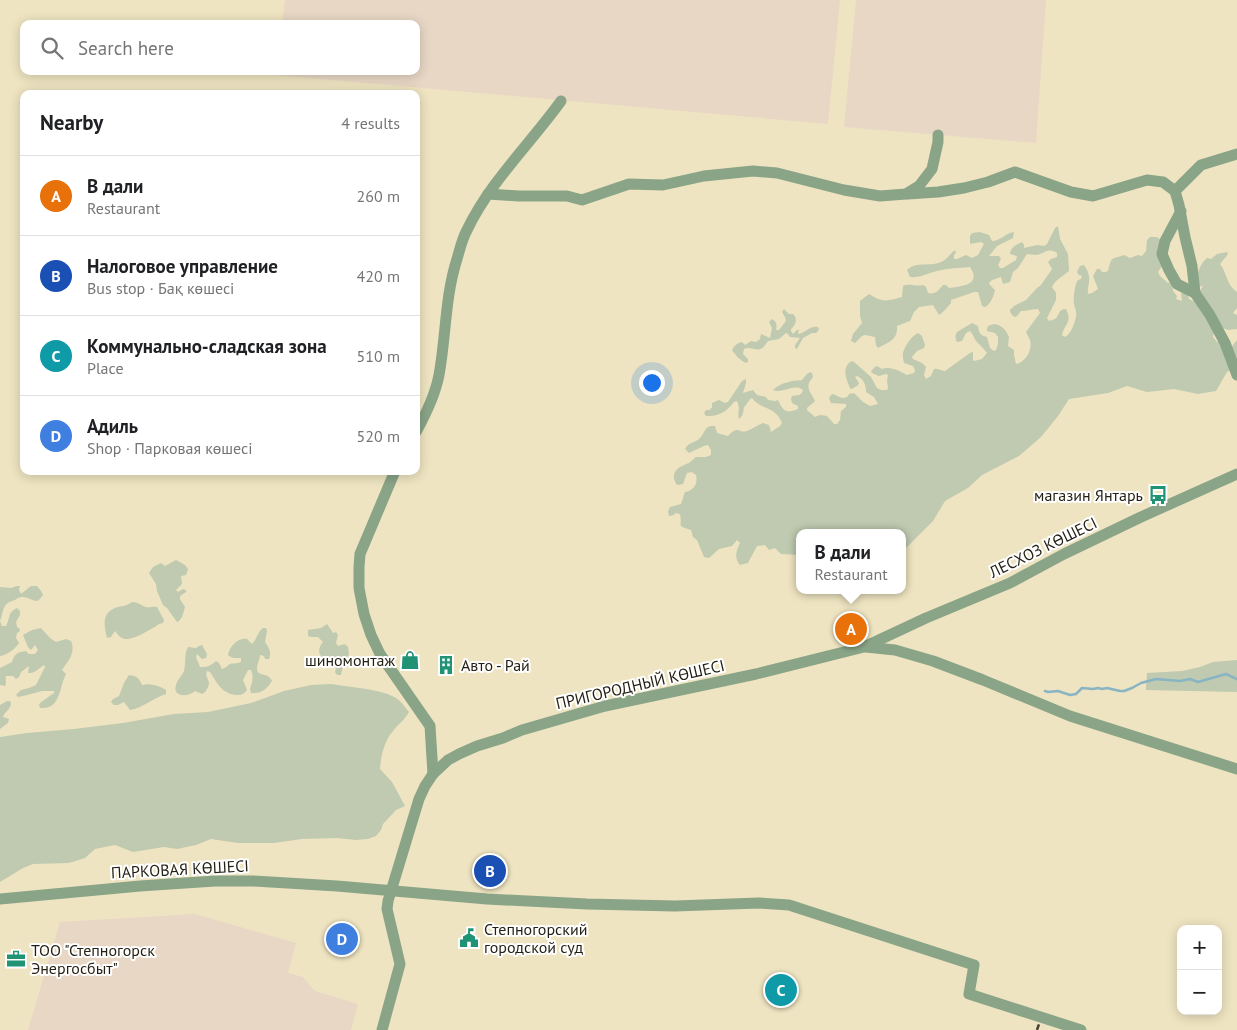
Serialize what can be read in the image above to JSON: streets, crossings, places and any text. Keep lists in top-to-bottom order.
{
  "streets": {
    "street": ["ЛЕСХОЗ КӨШЕСІ", "ПРИГОРОДНЫЙ КӨШЕСІ", "ПАРКОВАЯ КӨШЕСІ"]
  },
  "crossings": [
    ["ЛЕСХОЗ КӨШЕСІ", "ПРИГОРОДНЫЙ КӨШЕСІ"]
  ],
  "places": {
    "bus stop": ["магазин Янтарь"],
    "shop": ["шиномонтаж"],
    "building": ["Авто - Рай"],
    "public building": ["Степногорский городской суд"],
    "office": ["ТОО \"Степногорск Энергосбыт\""]
  },
  "page": {
    "search": "Search here",
    "heading": ["Nearby", "4 results"],
    "list": [
      {
        "mark": "A",
        "name": "В дали",
        "note": "Restaurant",
        "value": "260 m"
      },
      {
        "mark": "B",
        "name": "Налоговое управление",
        "note": "Bus stop · Бақ көшесі",
        "value": "420 m"
      },
      {
        "mark": "C",
        "name": "Коммунально-сладская зона",
        "note": "Place",
        "value": "510 m"
      },
      {
        "mark": "D",
        "name": "Адиль",
        "note": "Shop · Парковая көшесі",
        "value": "520 m"
      }
    ],
    "popup": ["В дали", "Restaurant"],
    "pins": [
      "A",
      "B",
      "D",
      "C"
    ],
    "map_buttons": ["+", "−"]
  }
}
